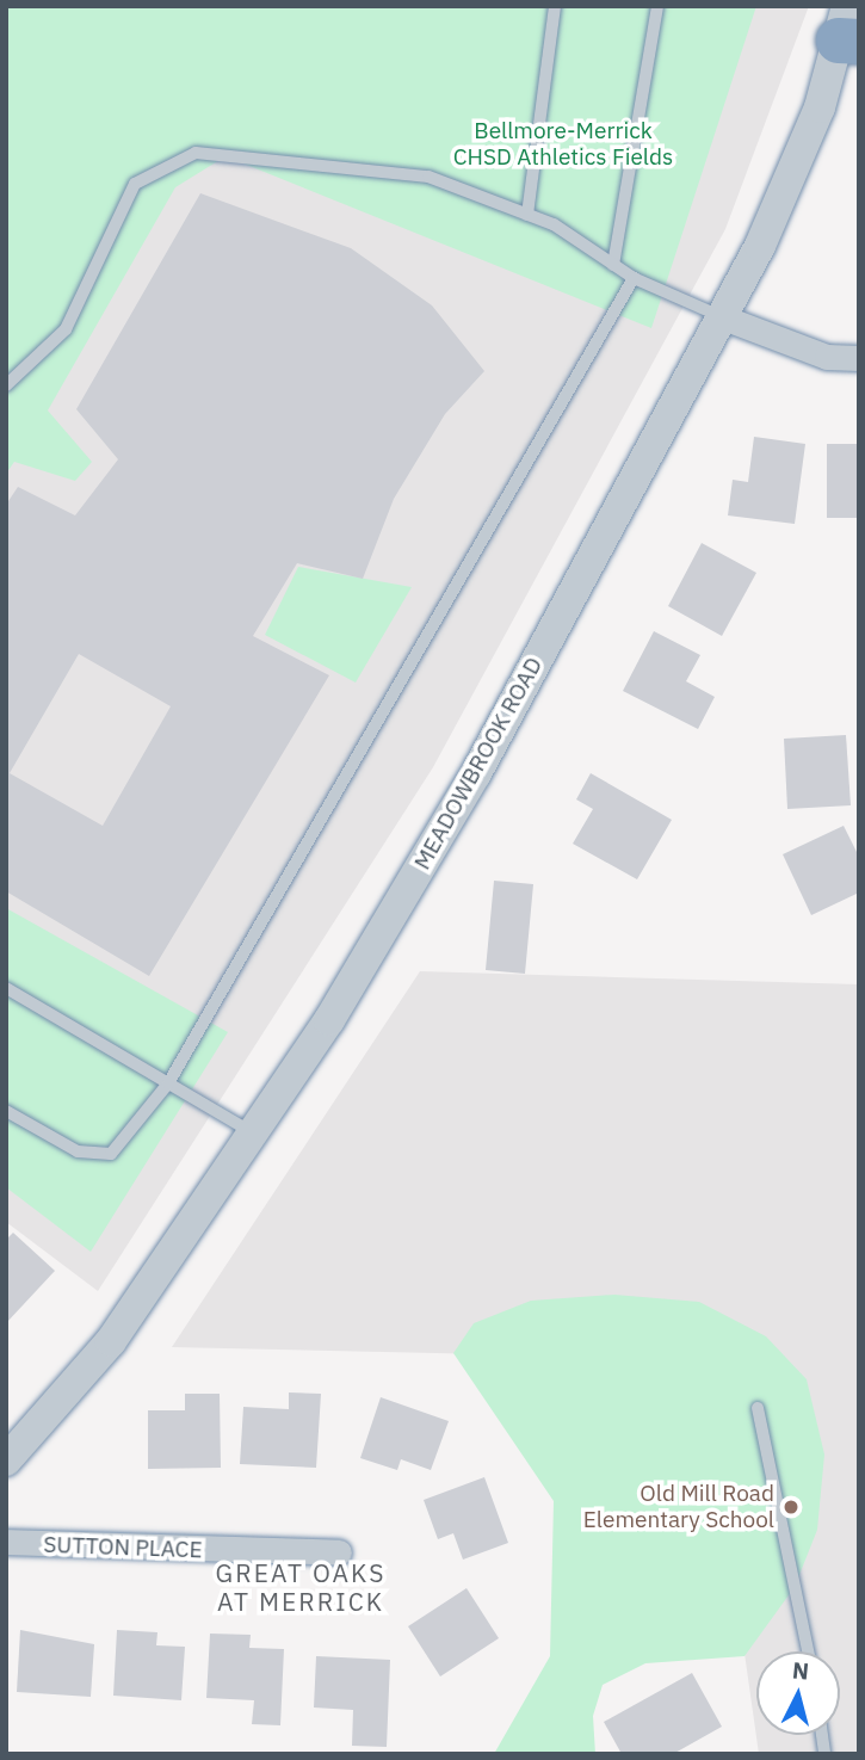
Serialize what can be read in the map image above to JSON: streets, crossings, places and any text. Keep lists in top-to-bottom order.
{
  "streets": {
    "street": ["MEADOWBROOK ROAD", "SUTTON PLACE"]
  },
  "districts": ["GREAT OAKS AT MERRICK"],
  "parks": ["Bellmore-Merrick CHSD Athletics Fields"],
  "places": ["Old Mill Road Elementary School"],
  "north": "top"
}
